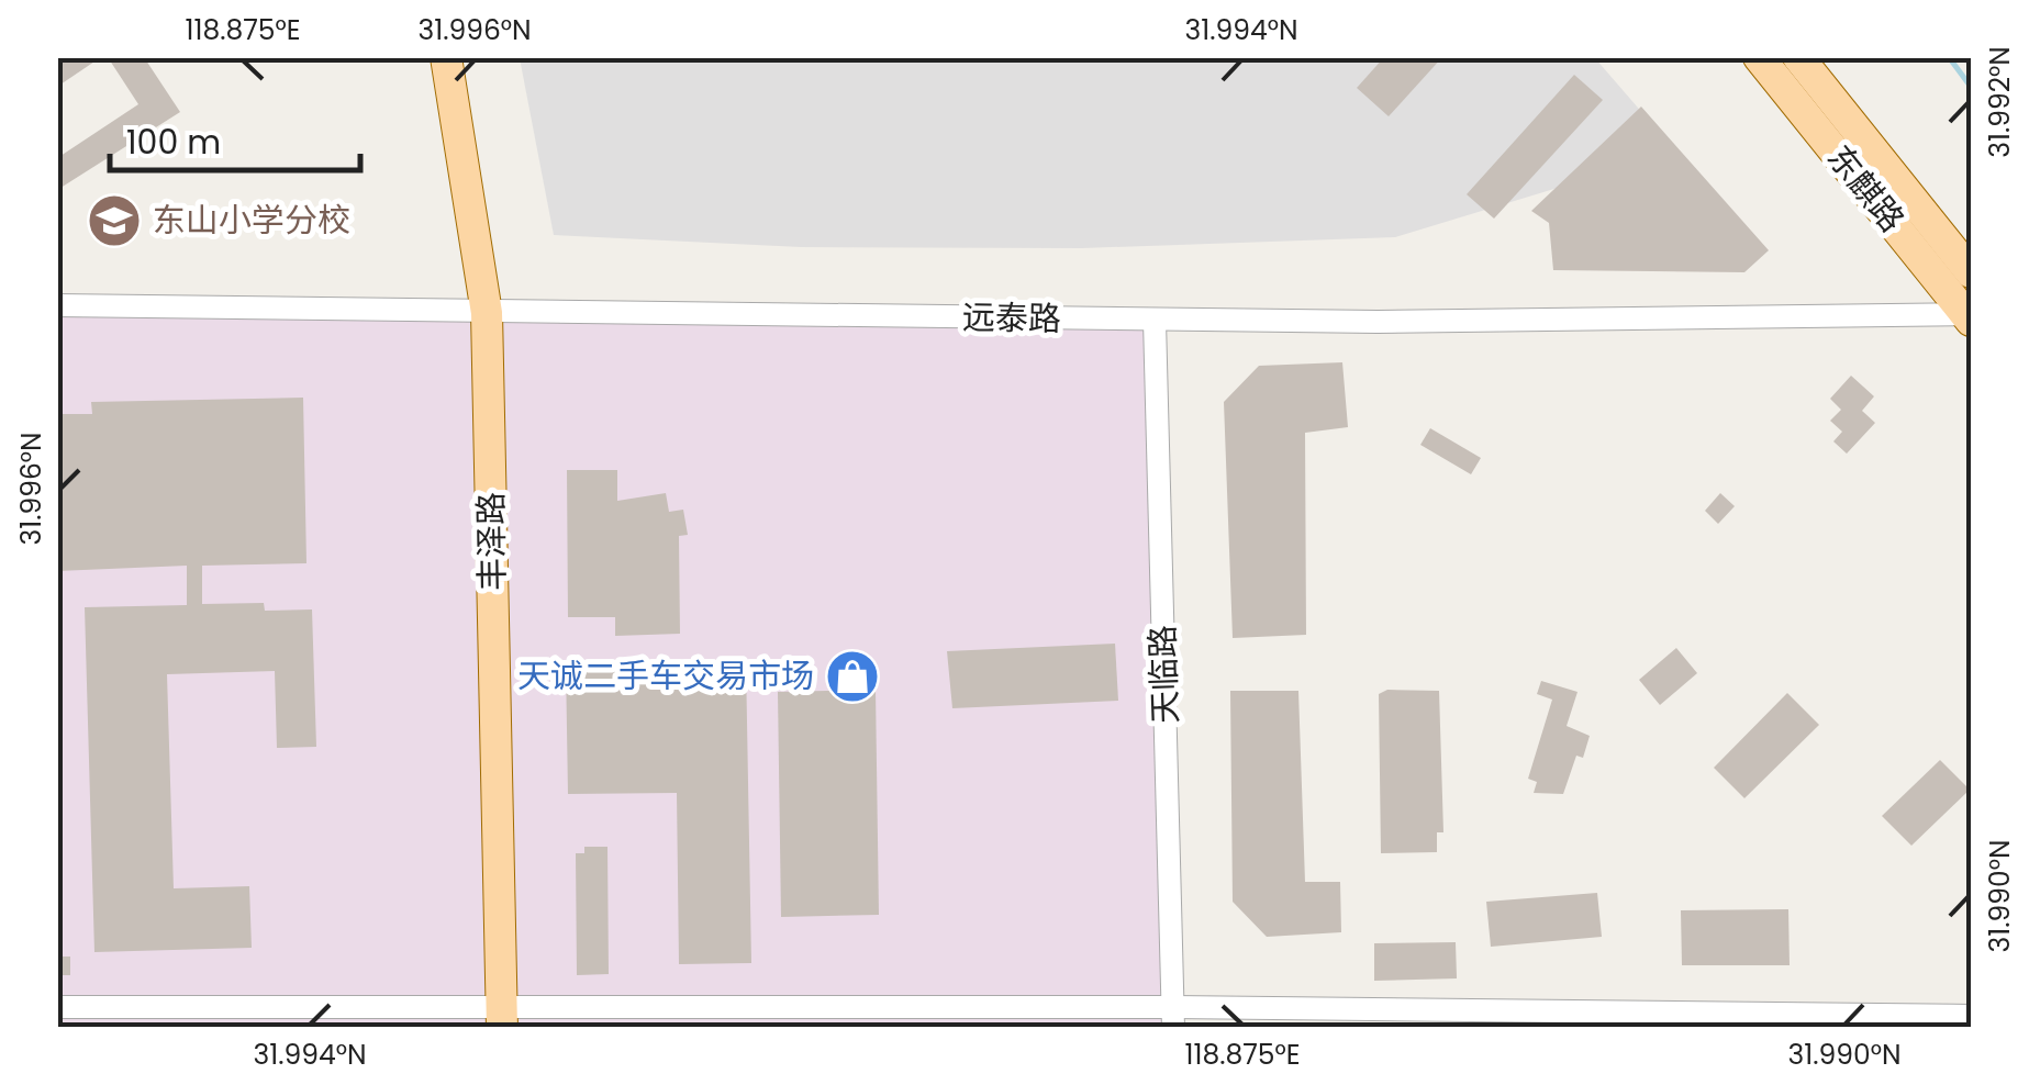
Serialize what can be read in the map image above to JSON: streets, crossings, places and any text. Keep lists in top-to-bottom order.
{
  "streets": {
    "main road": ["东麒路", "丰泽路"],
    "street": ["远泰路", "天临路"]
  },
  "crossings": [
    ["东麒路", "远泰路"],
    ["远泰路", "丰泽路"],
    ["远泰路", "天临路"]
  ],
  "places": {
    "school or university": ["东山小学分校"],
    "shop": ["天诚二手车交易市场"]
  },
  "scale_bar": "100 m",
  "coordinates": [
    "118.875°E",
    "31.996°N",
    "31.994°N",
    "31.992°N",
    "31.990°N"
  ]
}
